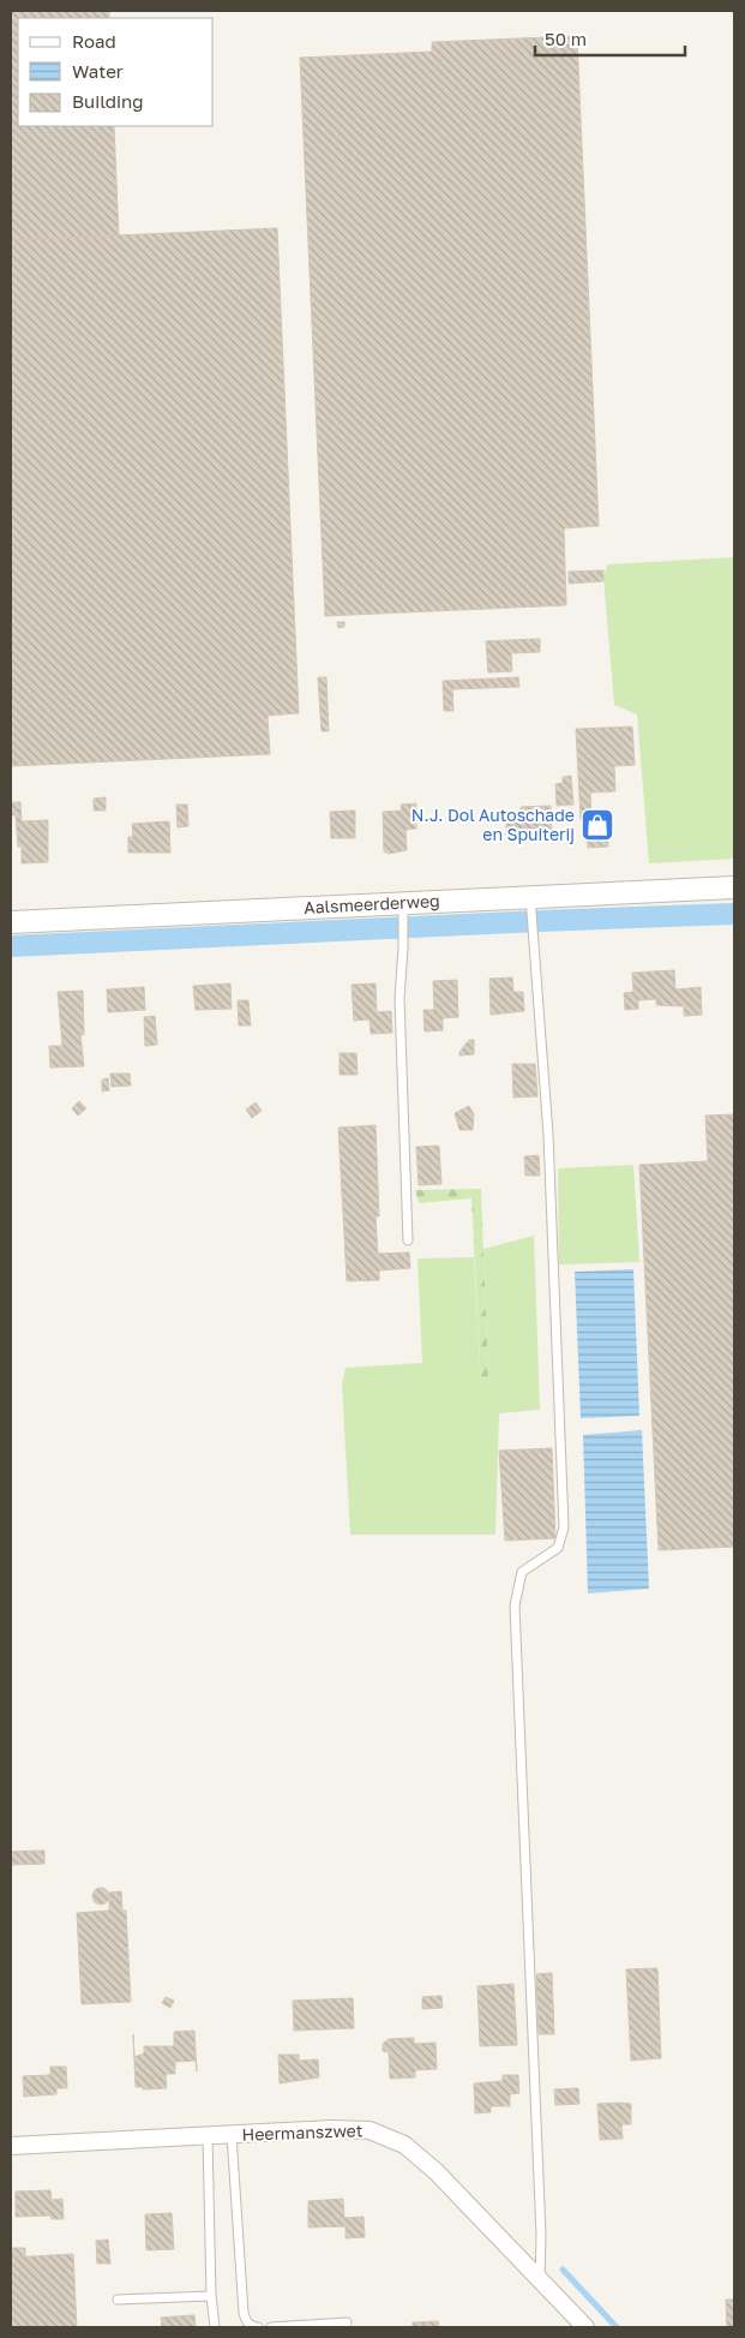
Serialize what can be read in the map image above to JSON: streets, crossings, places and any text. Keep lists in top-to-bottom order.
{
  "streets": {
    "street": ["Aalsmeerderweg", "Heermanszwet"]
  },
  "places": {
    "shop": ["N.J. Dol Autoschade en Spuiterij"]
  },
  "legend": ["Road", "Water", "Building"],
  "scale_bar": "50 m"
}
